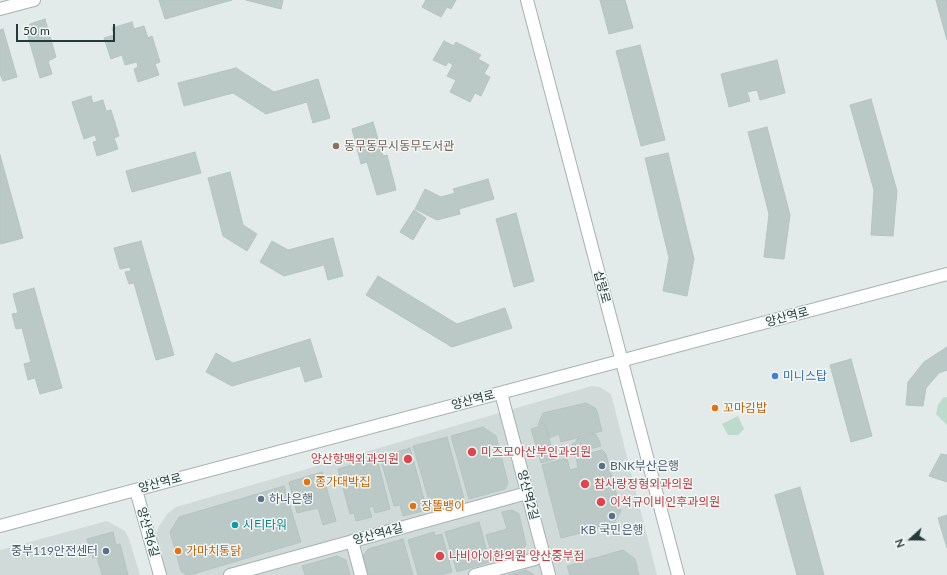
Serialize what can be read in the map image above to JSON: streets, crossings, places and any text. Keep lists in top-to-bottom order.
{
  "streets": {
    "street": [
      "삽량로",
      "양산역로",
      "양산역2길",
      "양산역6길",
      "양산역4길"
    ]
  },
  "crossings": [
    ["삽량로", "양산역로"],
    ["양산역로", "양산역2길"],
    ["양산역로", "양산역6길"],
    ["양산역2길", "양산역4길"]
  ],
  "places": [
    "동무동무시동무도서관",
    "미니스탑",
    "꼬마김밥",
    "미즈모아산부인과의원",
    "양산항맥외과의원",
    "BNK부산은행",
    "종가대박집",
    "참사랑정형외과의원",
    "하나은행",
    "이석규이비인후과의원",
    "장똘뱅이",
    "KB 국민은행",
    "시티타워",
    "중부119안전센터",
    "가마치통닭",
    "나비아이한의원 양산중부점"
  ],
  "scale_bar": "50 m",
  "north": "left"
}
